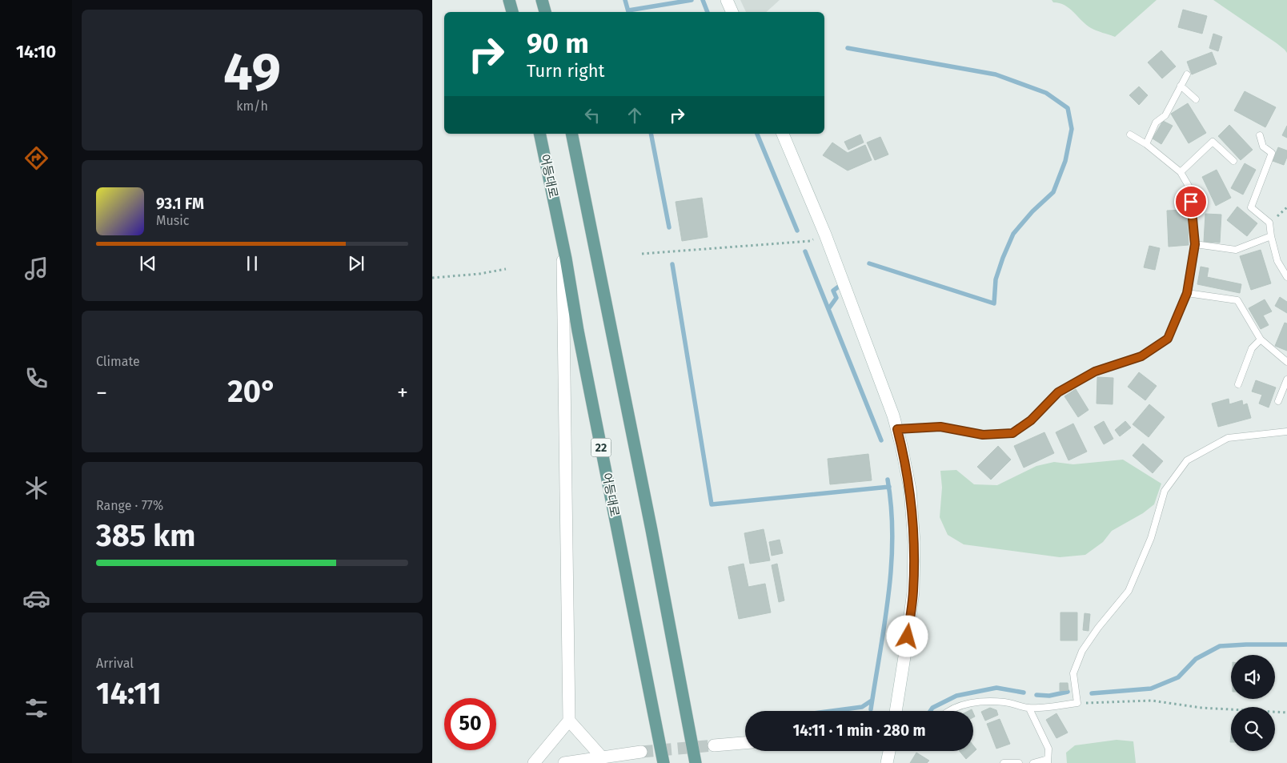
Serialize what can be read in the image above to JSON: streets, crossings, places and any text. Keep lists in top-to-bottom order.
{
  "streets": {
    "main road": ["어등대로", "22"]
  },
  "page": {
    "tabs": "14:10",
    "tile": [
      ["49", "km/h"],
      "Climate",
      ["Range · 77%", "385 km"],
      ["Arrival", "14:11"]
    ],
    "turn": ["90 m", "Turn right"],
    "song": ["93.1 FM", "Music"],
    "heat": ["−", "20°", "+"],
    "limit": "50",
    "trip": "14:11 · 1 min · 280 m"
  }
}
